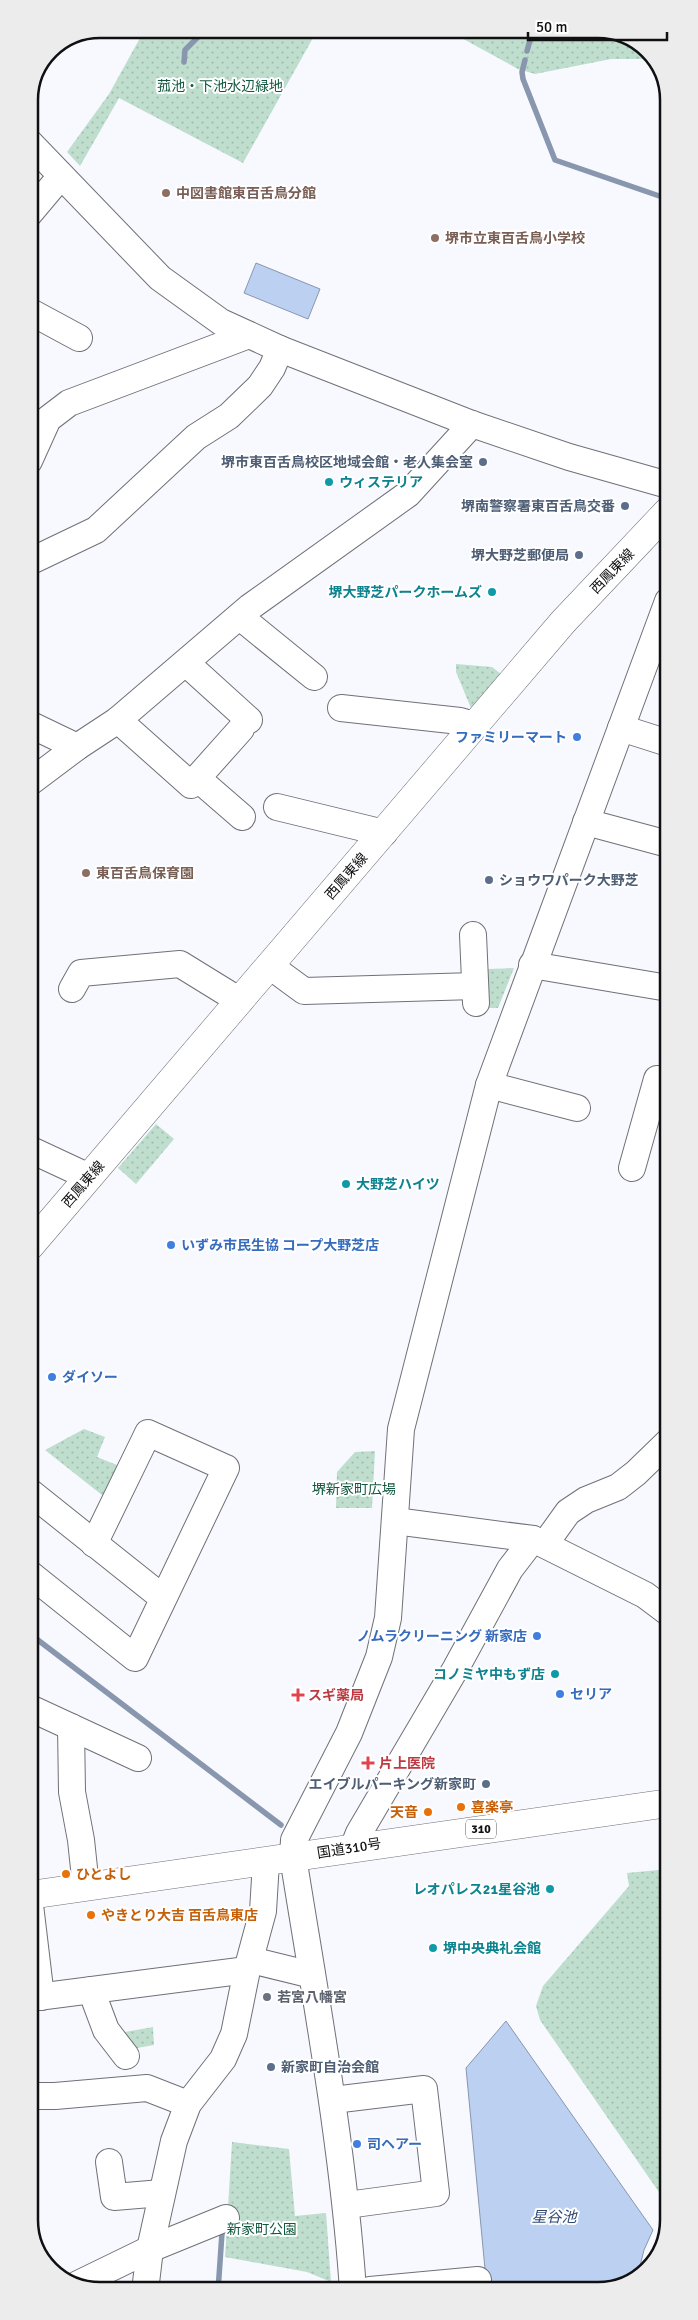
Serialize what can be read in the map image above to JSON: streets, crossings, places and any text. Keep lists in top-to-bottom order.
{
  "streets": {
    "main road": ["西鳳東線", "310", "国道310号"]
  },
  "water": ["星谷池"],
  "parks": ["菰池・下池水辺緑地", "堺新家町広場", "新家町公園"],
  "places": {
    "other": [
      "中図書館東百舌鳥分館",
      "堺市立東百舌鳥小学校",
      "堺市東百舌鳥校区地域会館・老人集会室",
      "ウィステリア",
      "堺南警察署東百舌鳥交番",
      "堺大野芝郵便局",
      "堺大野芝パークホームズ",
      "ファミリーマート",
      "東百舌鳥保育園",
      "ショウワパーク大野芝",
      "大野芝ハイツ",
      "いずみ市民生協 コープ大野芝店",
      "ダイソー",
      "ノムラクリーニング 新家店",
      "コノミヤ中もず店",
      "セリア",
      "エイブルパーキング新家町",
      "喜楽亭",
      "天音",
      "ひとよし",
      "レオパレス21星谷池",
      "やきとり大吉 百舌鳥東店",
      "堺中央典礼会館",
      "若宮八幡宮",
      "新家町自治会館",
      "司ヘアー"
    ],
    "health": ["スギ薬局", "片上医院"]
  },
  "scale_bar": "50 m"
}
